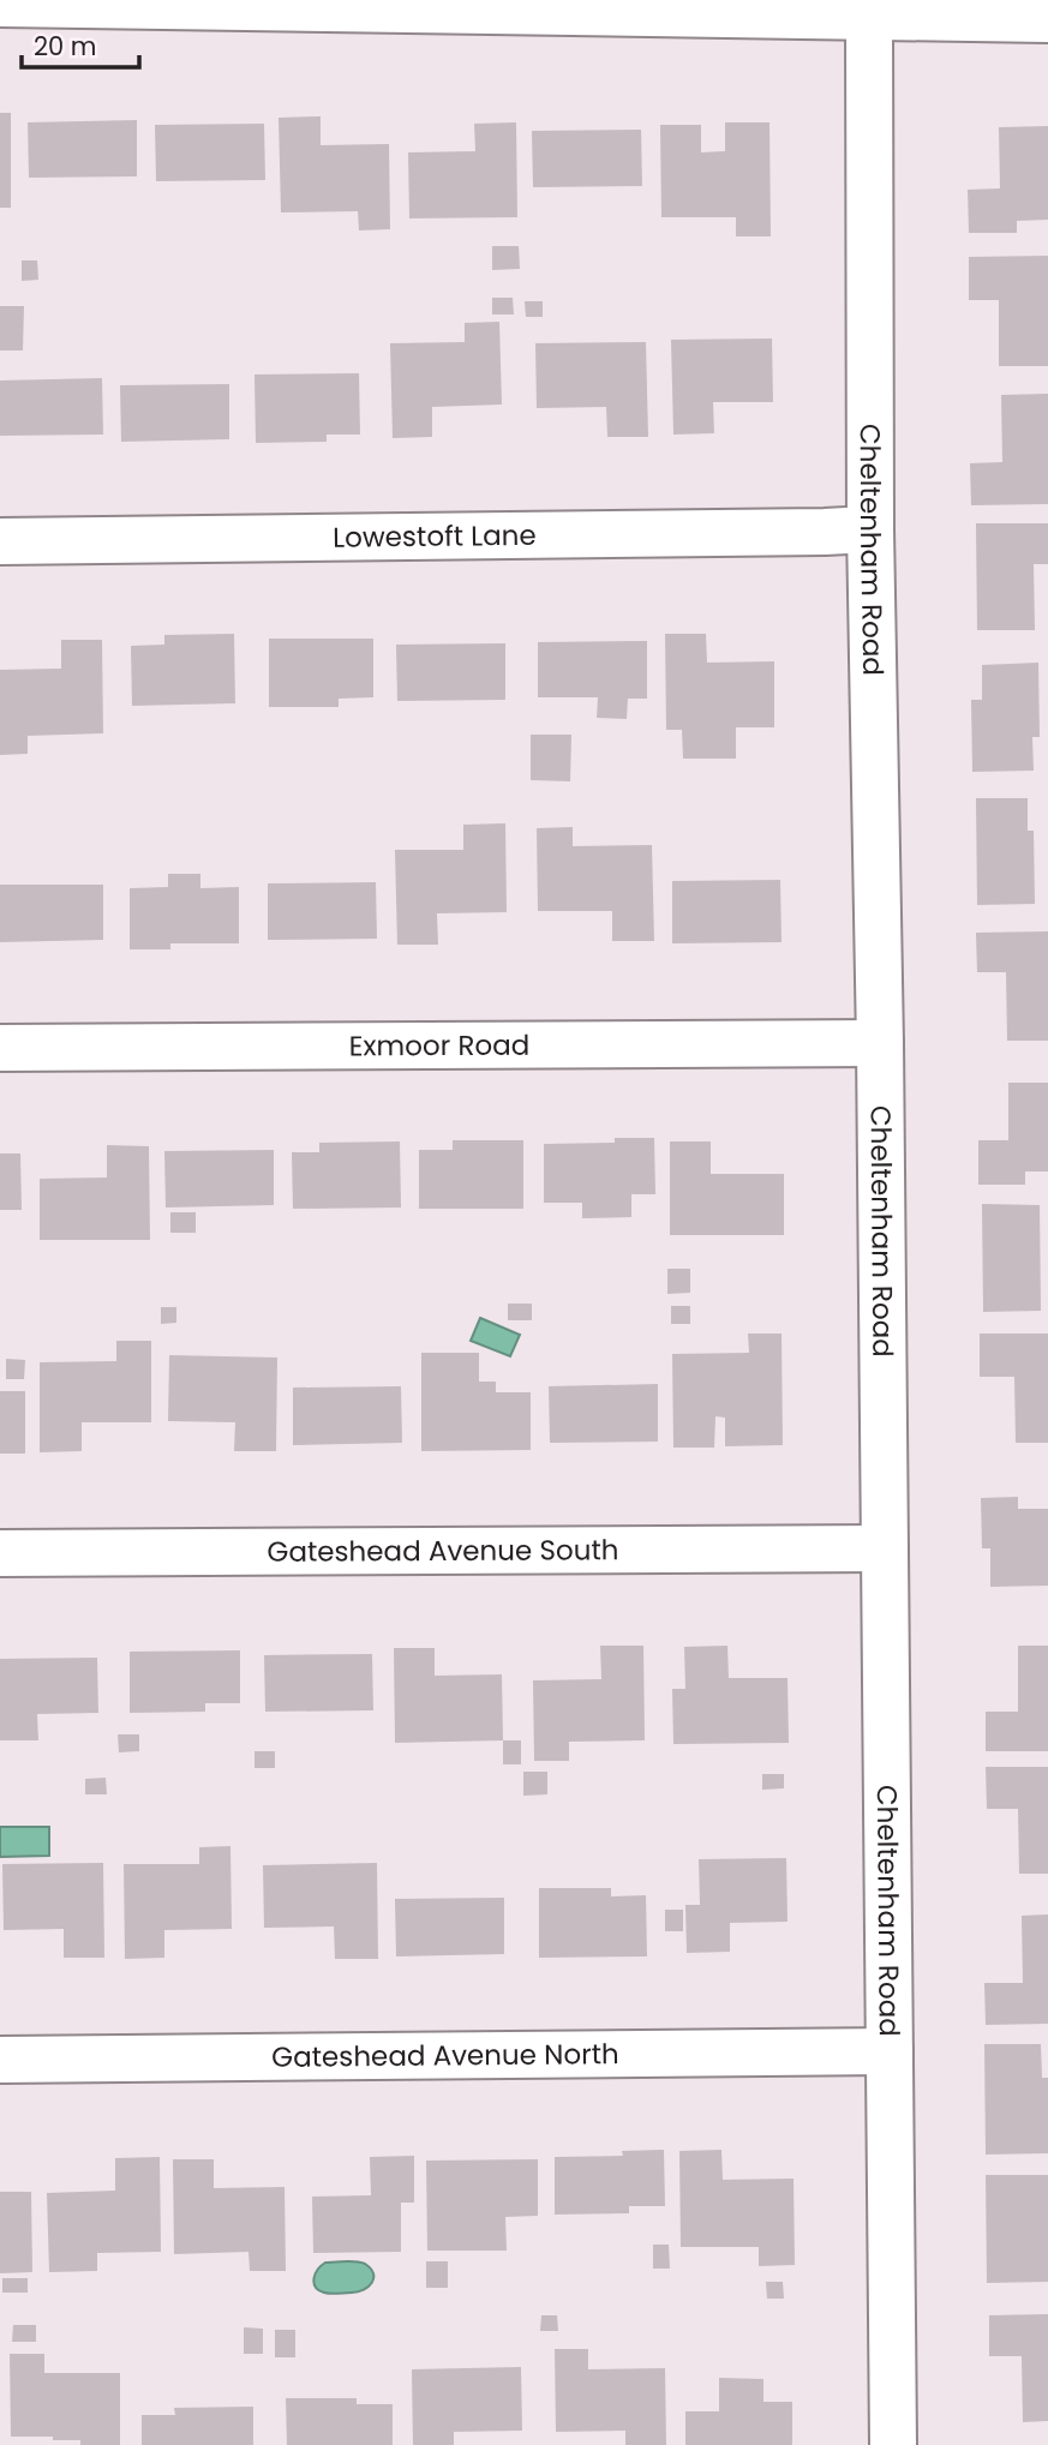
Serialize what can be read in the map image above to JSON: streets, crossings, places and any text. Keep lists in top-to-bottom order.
{
  "streets": {
    "street": [
      "Lowestoft Lane",
      "Cheltenham Road",
      "Exmoor Road",
      "Gateshead Avenue South",
      "Gateshead Avenue North"
    ]
  },
  "crossings": [
    ["Lowestoft Lane", "Cheltenham Road"],
    ["Cheltenham Road", "Exmoor Road"],
    ["Cheltenham Road", "Gateshead Avenue South"],
    ["Cheltenham Road", "Gateshead Avenue North"]
  ],
  "scale_bar": "20 m"
}
